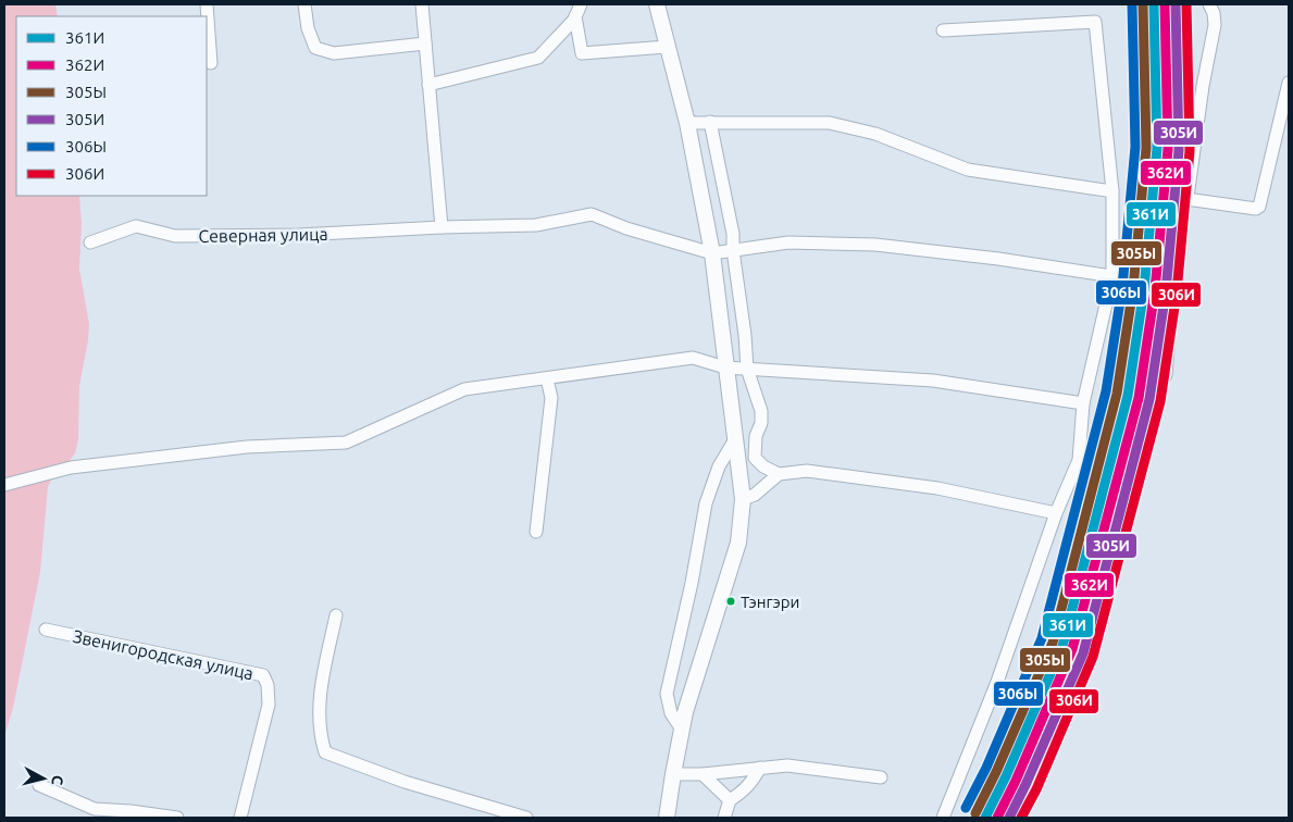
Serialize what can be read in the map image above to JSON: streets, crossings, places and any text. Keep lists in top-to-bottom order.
{
  "streets": {
    "street": ["Северная улица", "Звенигородская улица"]
  },
  "places": ["Тэнгэри"],
  "lines": [
    "transit line 361И",
    "transit line 362И",
    "transit line 305Ы",
    "transit line 305И",
    "transit line 306Ы",
    "transit line 306И"
  ],
  "legend": [
    "361И",
    "362И",
    "305Ы",
    "305И",
    "306Ы",
    "306И"
  ],
  "north": "right"
}
